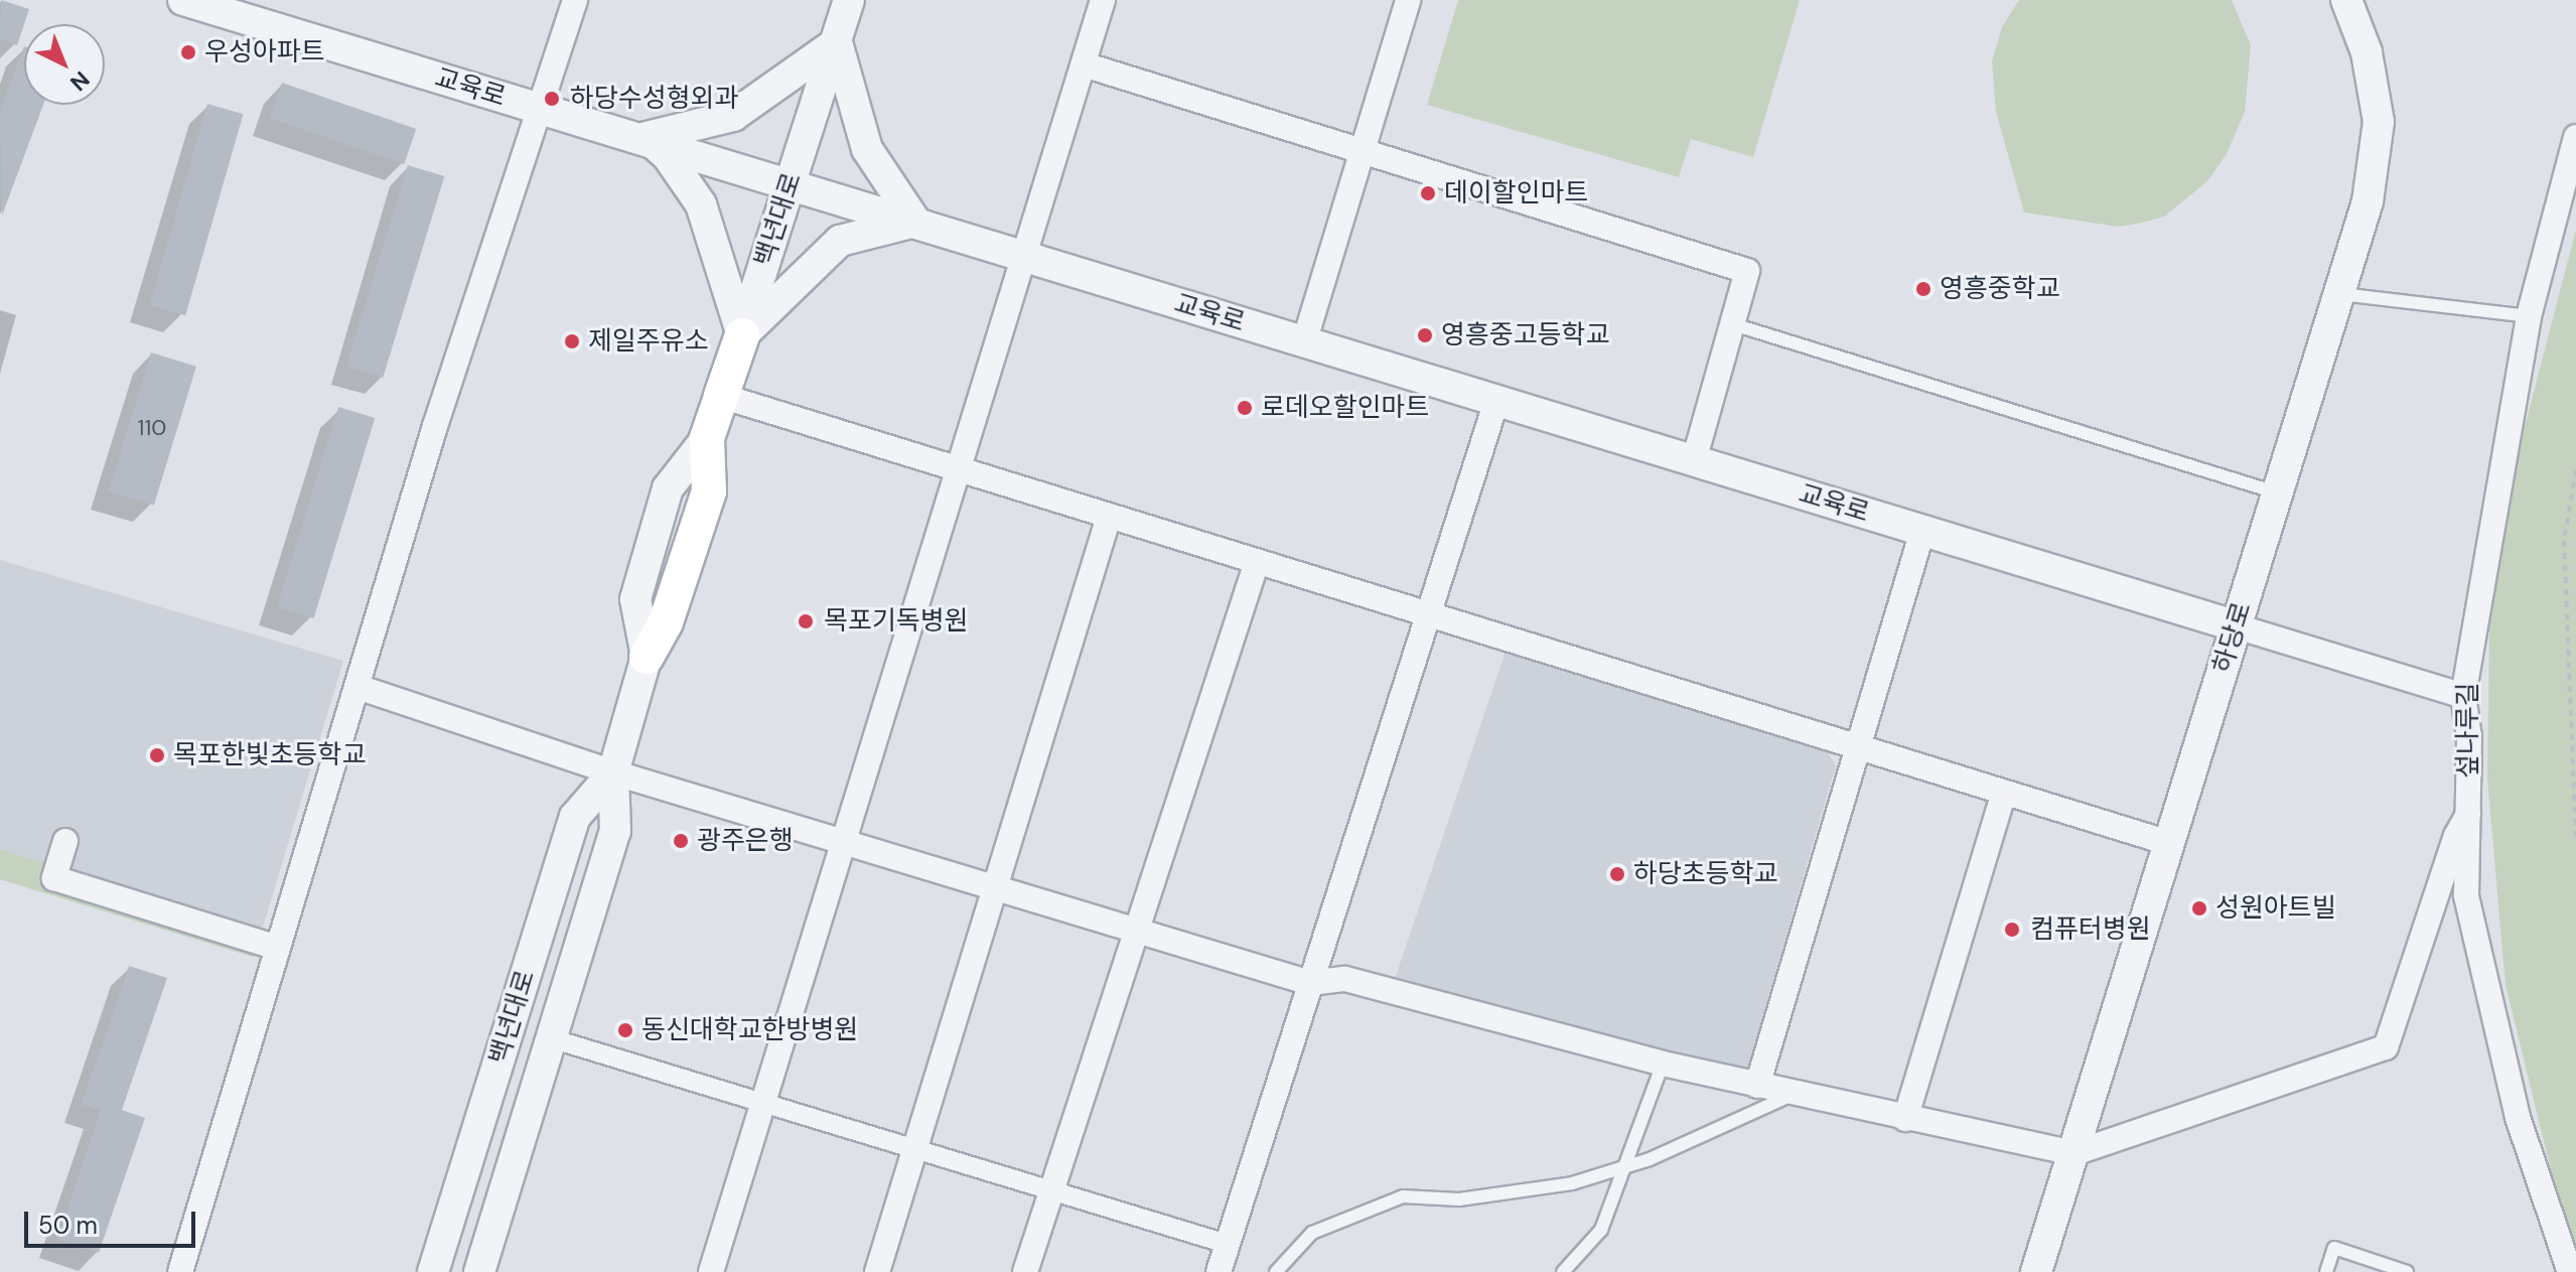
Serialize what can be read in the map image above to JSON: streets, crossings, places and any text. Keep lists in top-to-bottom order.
{
  "streets": {
    "main road": ["백년대로"],
    "street": ["교육로", "하당로", "섶나루길"]
  },
  "crossings": [
    ["교육로", "백년대로"],
    ["교육로", "하당로"]
  ],
  "places": [
    "우성아파트",
    "하당수성형외과",
    "데이할인마트",
    "영흥중학교",
    "영흥중고등학교",
    "제일주유소",
    "로데오할인마트",
    "목포기독병원",
    "목포한빛초등학교",
    "광주은행",
    "하당초등학교",
    "성원아트빌",
    "컴퓨터병원",
    "동신대학교한방병원"
  ],
  "house_numbers": ["110"],
  "scale_bar": "50 m",
  "north": "bottom right"
}
